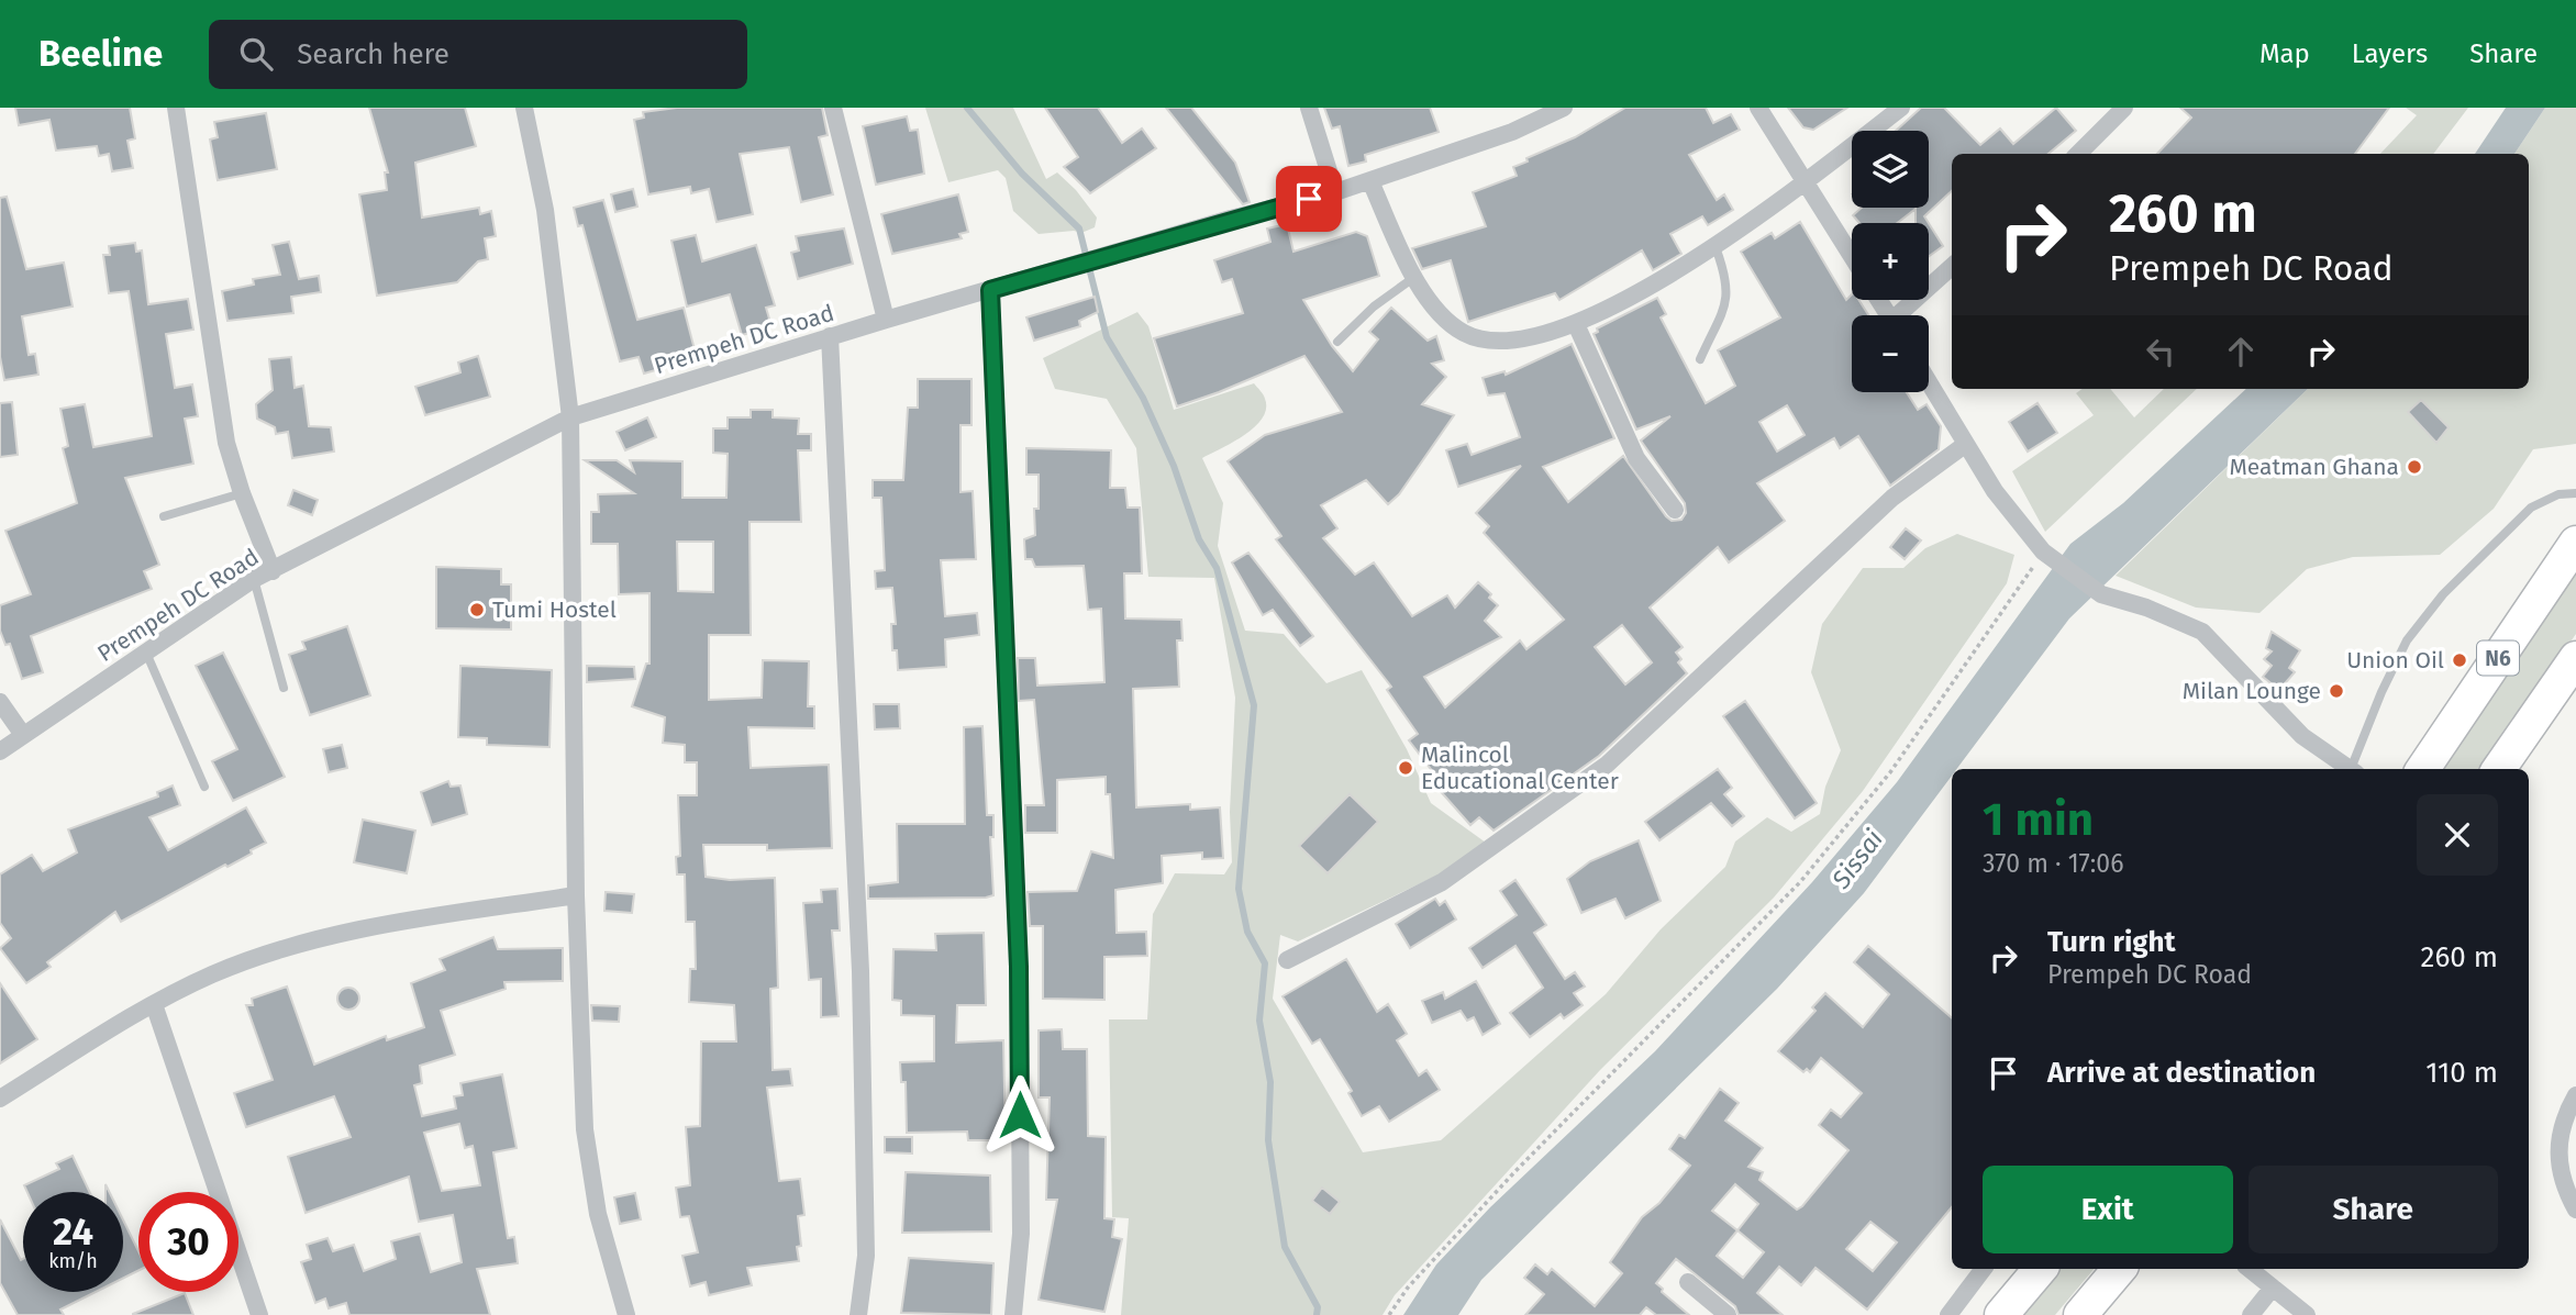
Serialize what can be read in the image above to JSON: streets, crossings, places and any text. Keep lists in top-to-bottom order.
{
  "streets": {
    "highway": ["N6"],
    "street": ["Prempeh DC Road"]
  },
  "water": ["Sissai"],
  "places": [
    "Meatman Ghana",
    "Tumi Hostel",
    "Union Oil",
    "Milan Lounge",
    "Malincol Educational Center"
  ],
  "page": {
    "header": "Beeline",
    "search": "Search here",
    "nav": ["Map", "Layers", "Share"],
    "map_buttons": ["+", "−"],
    "turn": ["260 m", "Prempeh DC Road"],
    "heading": ["1 min", "370 m · 17:06"],
    "list": [
      {
        "name": "Turn right",
        "note": "Prempeh DC Road",
        "value": "260 m"
      },
      {
        "name": "Arrive at destination",
        "value": "110 m"
      }
    ],
    "buttons": ["Exit", "Share"],
    "speed": "24 km/h",
    "limit": "30"
  }
}
